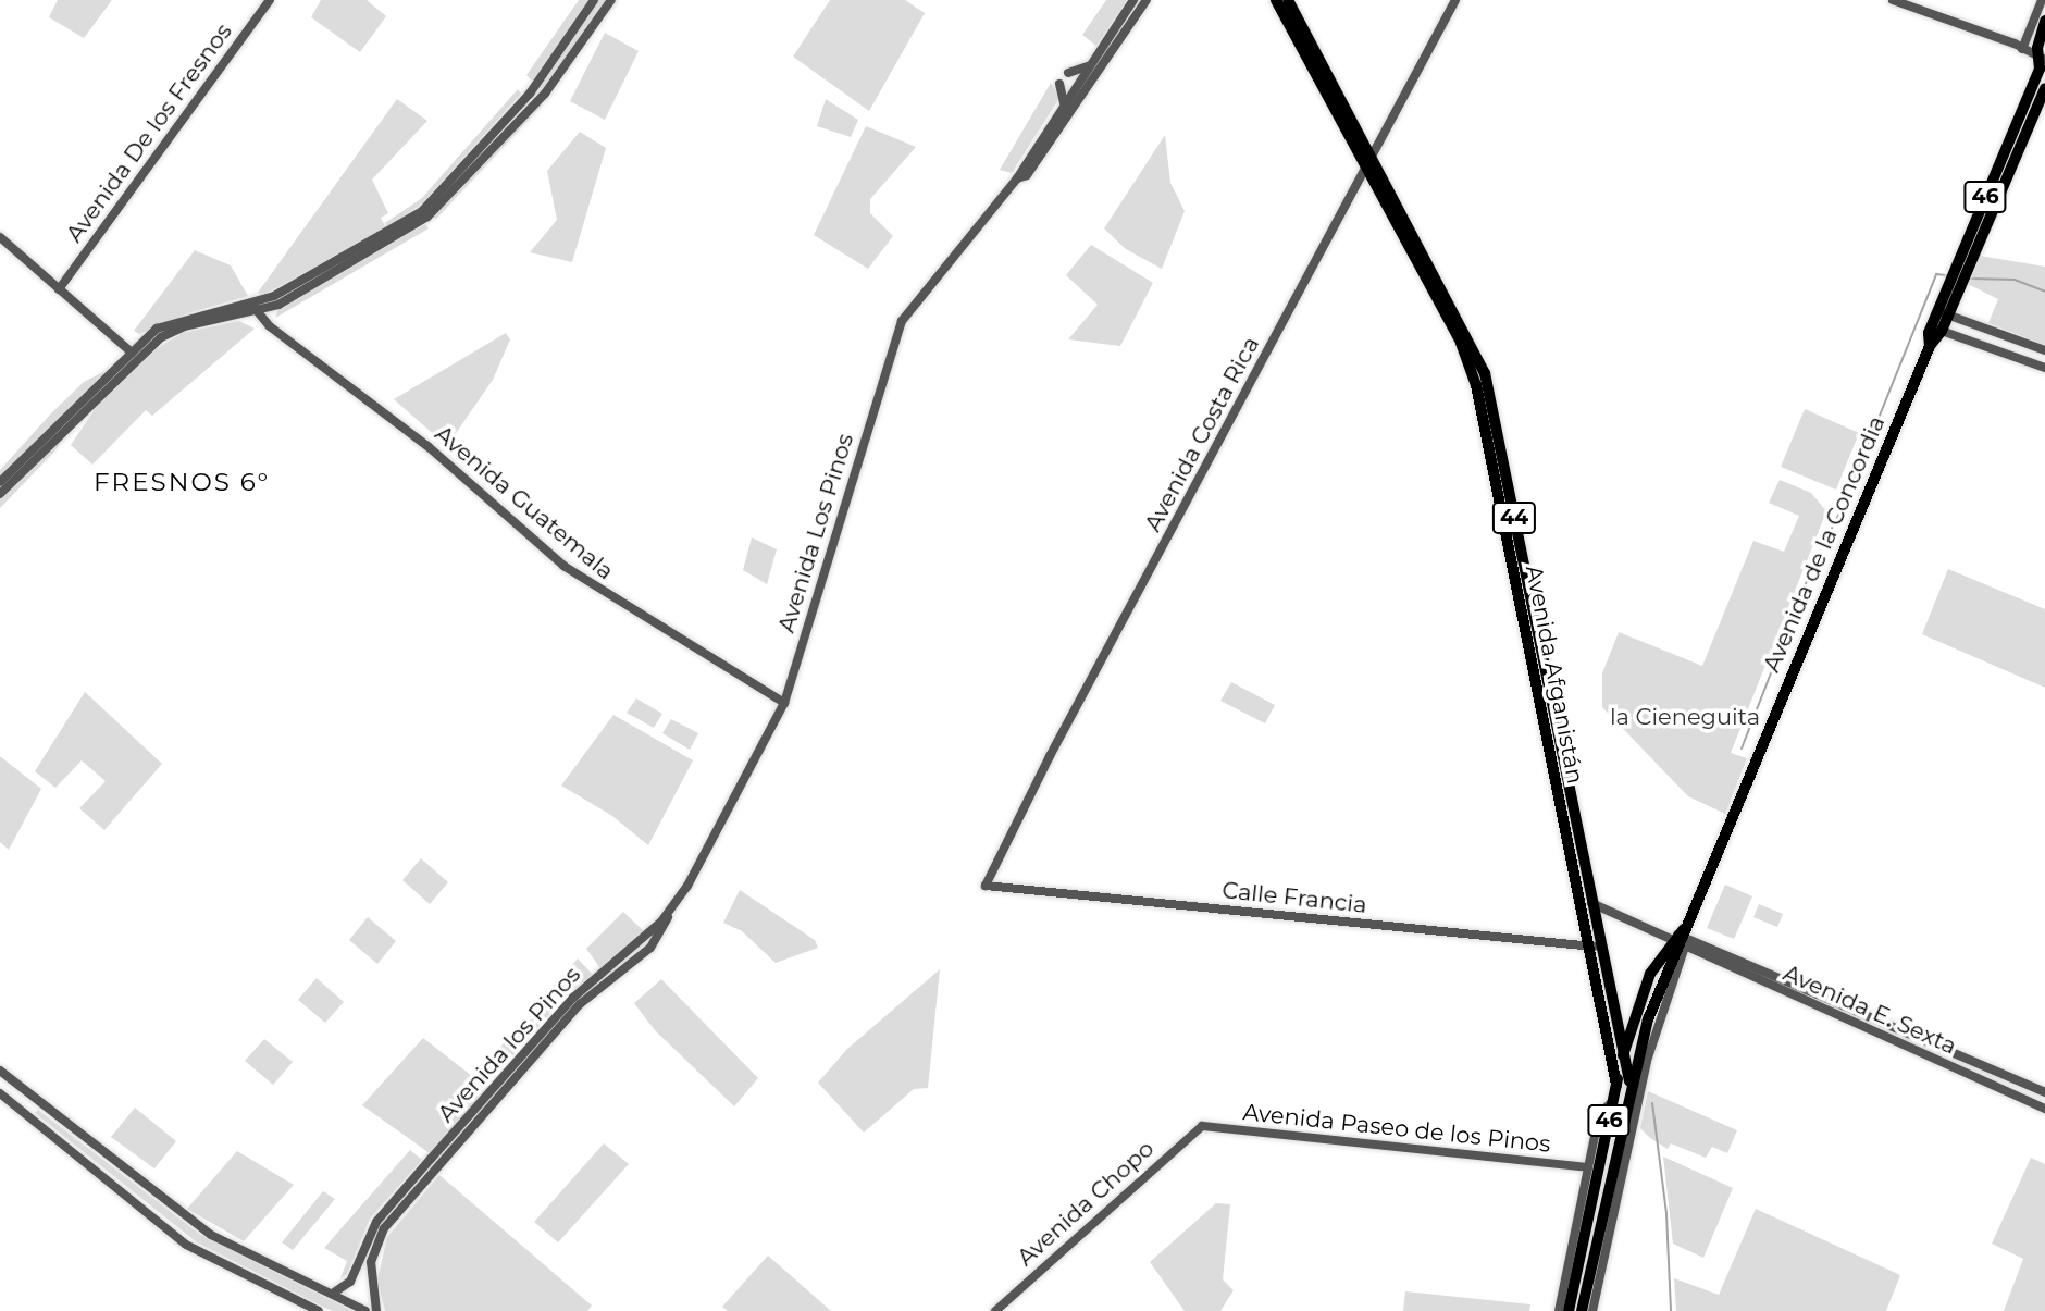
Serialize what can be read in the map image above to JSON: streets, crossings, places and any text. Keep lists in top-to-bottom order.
{
  "streets": {
    "main road": [
      "46",
      "44",
      "Avenida de la Concordia",
      "Avenida Afganistán"
    ],
    "street": [
      "Avenida De los Fresnos",
      "Avenida Costa Rica",
      "Avenida Guatemala",
      "Avenida Los Pinos",
      "Calle Francia",
      "Avenida E. Sexta",
      "Avenida los Pinos",
      "Avenida Paseo de los Pinos",
      "Avenida Chopo"
    ]
  },
  "crossings": [
    ["46", "Avenida de la Concordia"],
    ["46", "Avenida Afganistán"],
    ["46", "Avenida E. Sexta"],
    ["Avenida Costa Rica", "Avenida Afganistán"],
    ["Avenida Costa Rica", "Calle Francia"],
    ["Avenida Guatemala", "Avenida Los Pinos"],
    ["Avenida Los Pinos", "Avenida los Pinos"],
    ["Avenida de la Concordia", "Avenida E. Sexta"],
    ["Avenida Afganistán", "Calle Francia"],
    ["Avenida Paseo de los Pinos", "Avenida Chopo"]
  ],
  "districts": ["FRESNOS 6°"],
  "parks": ["la Cieneguita"]
}
